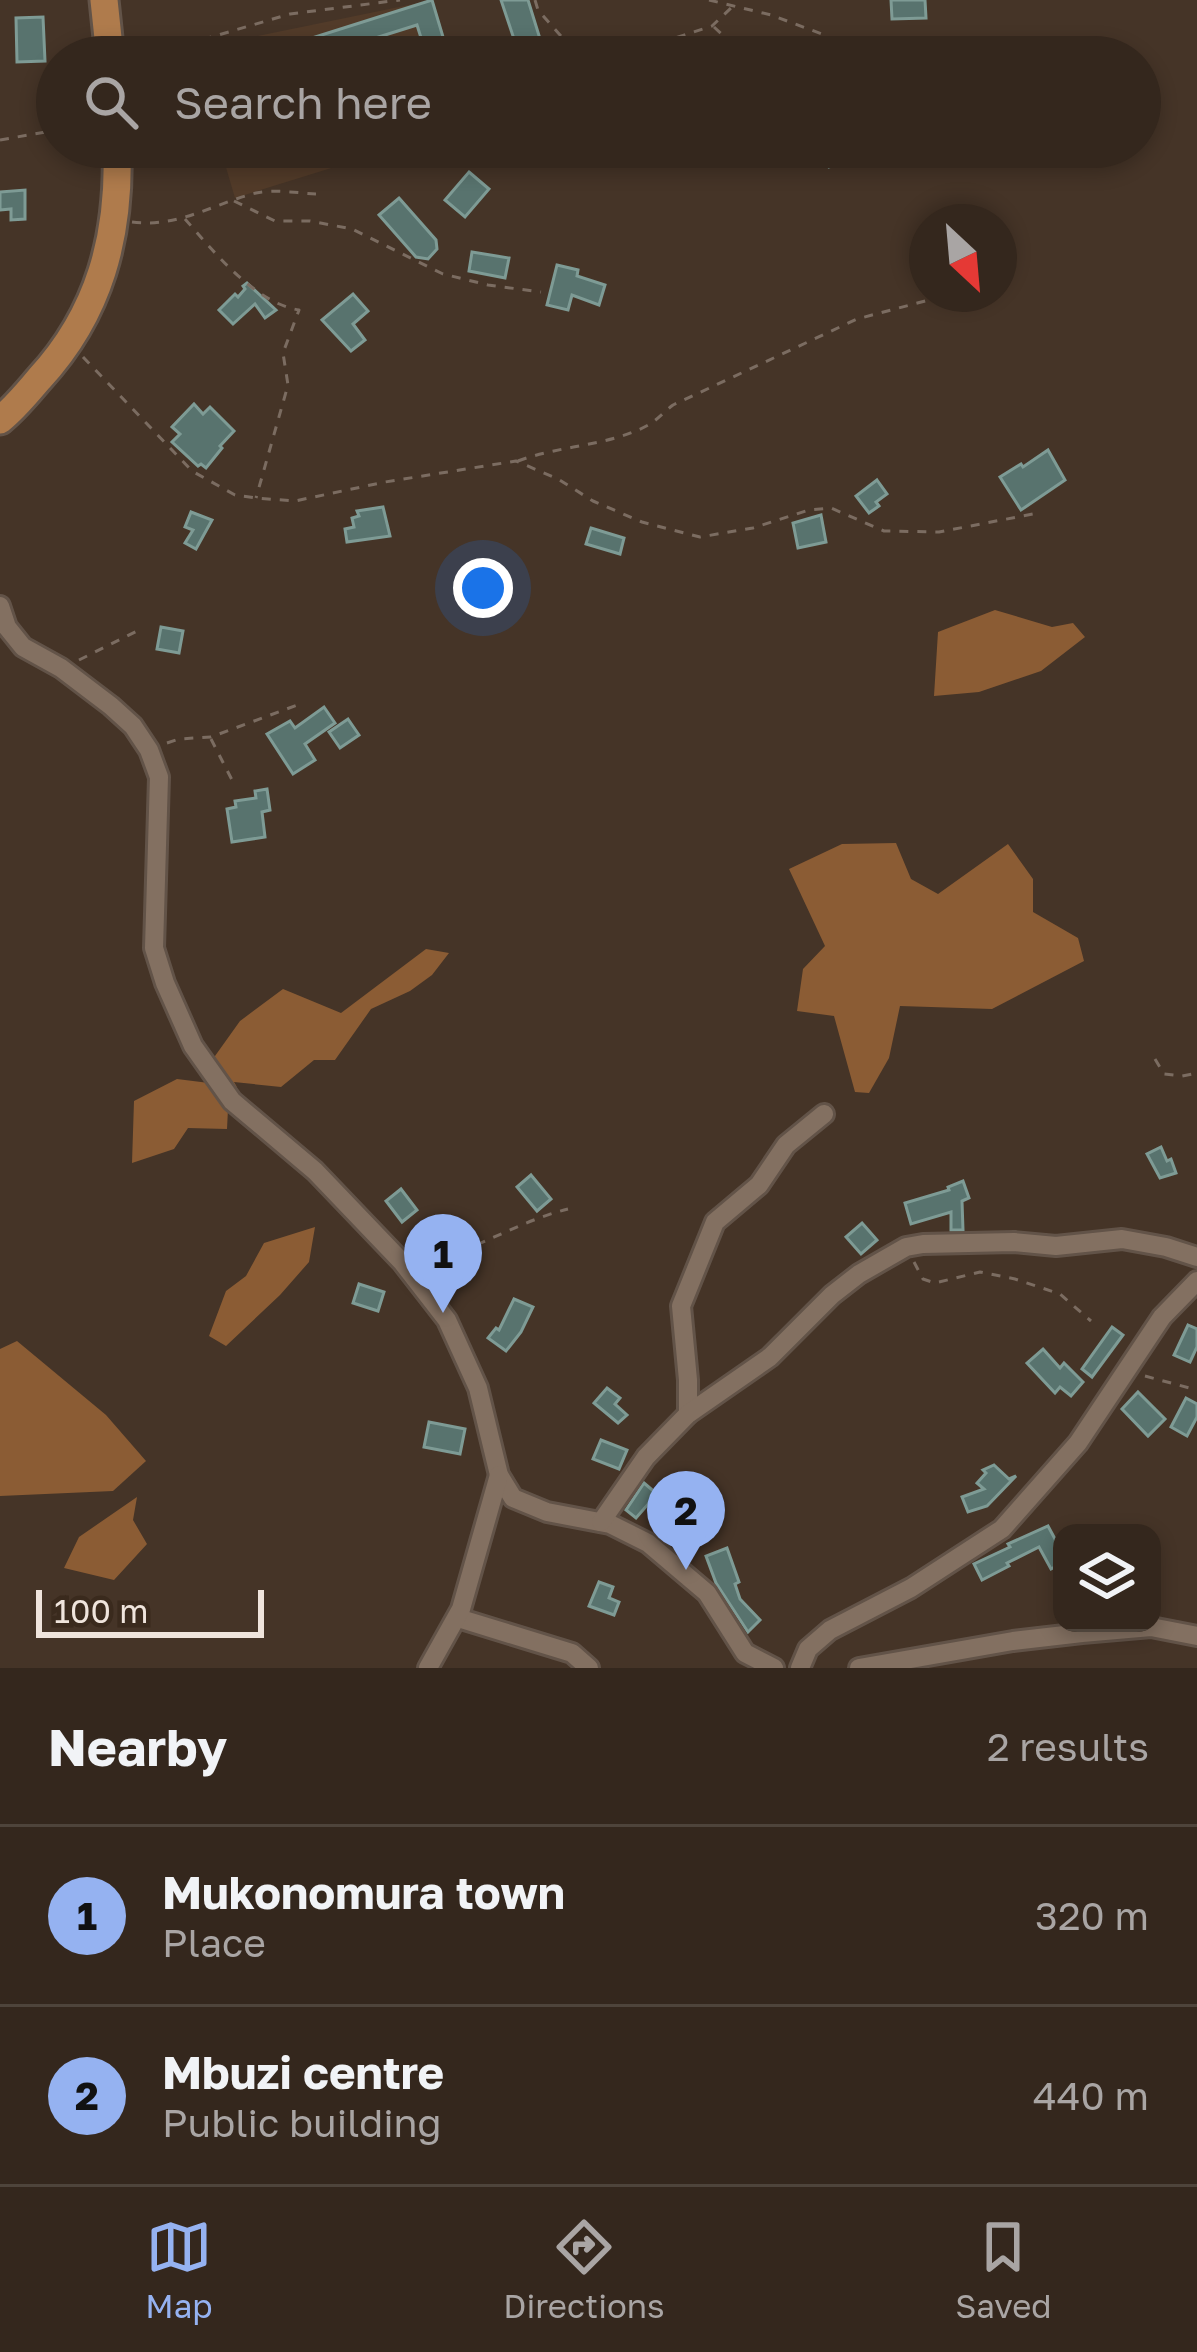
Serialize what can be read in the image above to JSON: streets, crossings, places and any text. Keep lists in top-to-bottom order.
{
  "scale_bar": "100 m",
  "north": "bottom right",
  "page": {
    "search": "Search here",
    "pins": ["1", "2"],
    "scale": "100 m",
    "heading": ["Nearby", "2 results"],
    "list": [
      {
        "mark": "1",
        "name": "Mukonomura town",
        "note": "Place",
        "value": "320 m"
      },
      {
        "mark": "2",
        "name": "Mbuzi centre",
        "note": "Public building",
        "value": "440 m"
      }
    ],
    "nav": ["Map", "Directions", "Saved"]
  }
}
